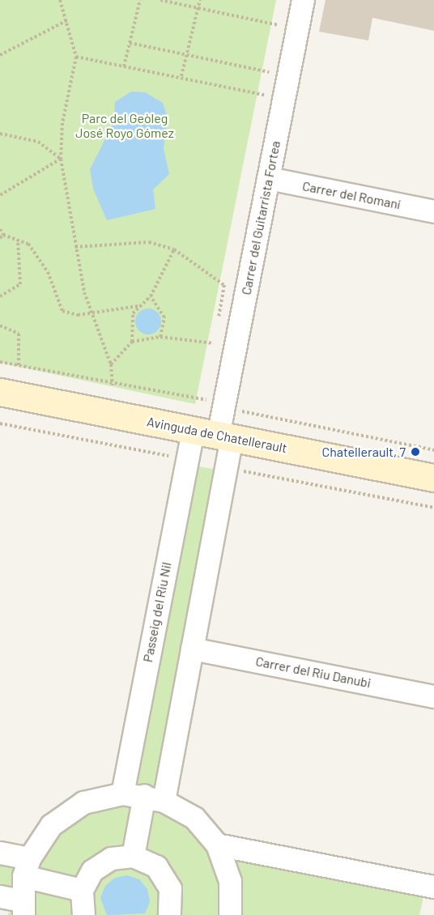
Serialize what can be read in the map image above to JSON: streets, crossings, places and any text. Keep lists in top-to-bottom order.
{
  "streets": {
    "street": [
      "Carrer del Romaní",
      "Carrer del Guitarrista Fortea",
      "Avinguda de Chatellerault",
      "Passeig del Riu Nil",
      "Carrer del Riu Danubi"
    ]
  },
  "crossings": [
    ["Carrer del Romaní", "Carrer del Guitarrista Fortea"],
    ["Carrer del Guitarrista Fortea", "Avinguda de Chatellerault"],
    ["Avinguda de Chatellerault", "Passeig del Riu Nil"]
  ],
  "parks": ["Parc del Geòleg José Royo Gómez"],
  "places": ["Chatellerault, 7"]
}
